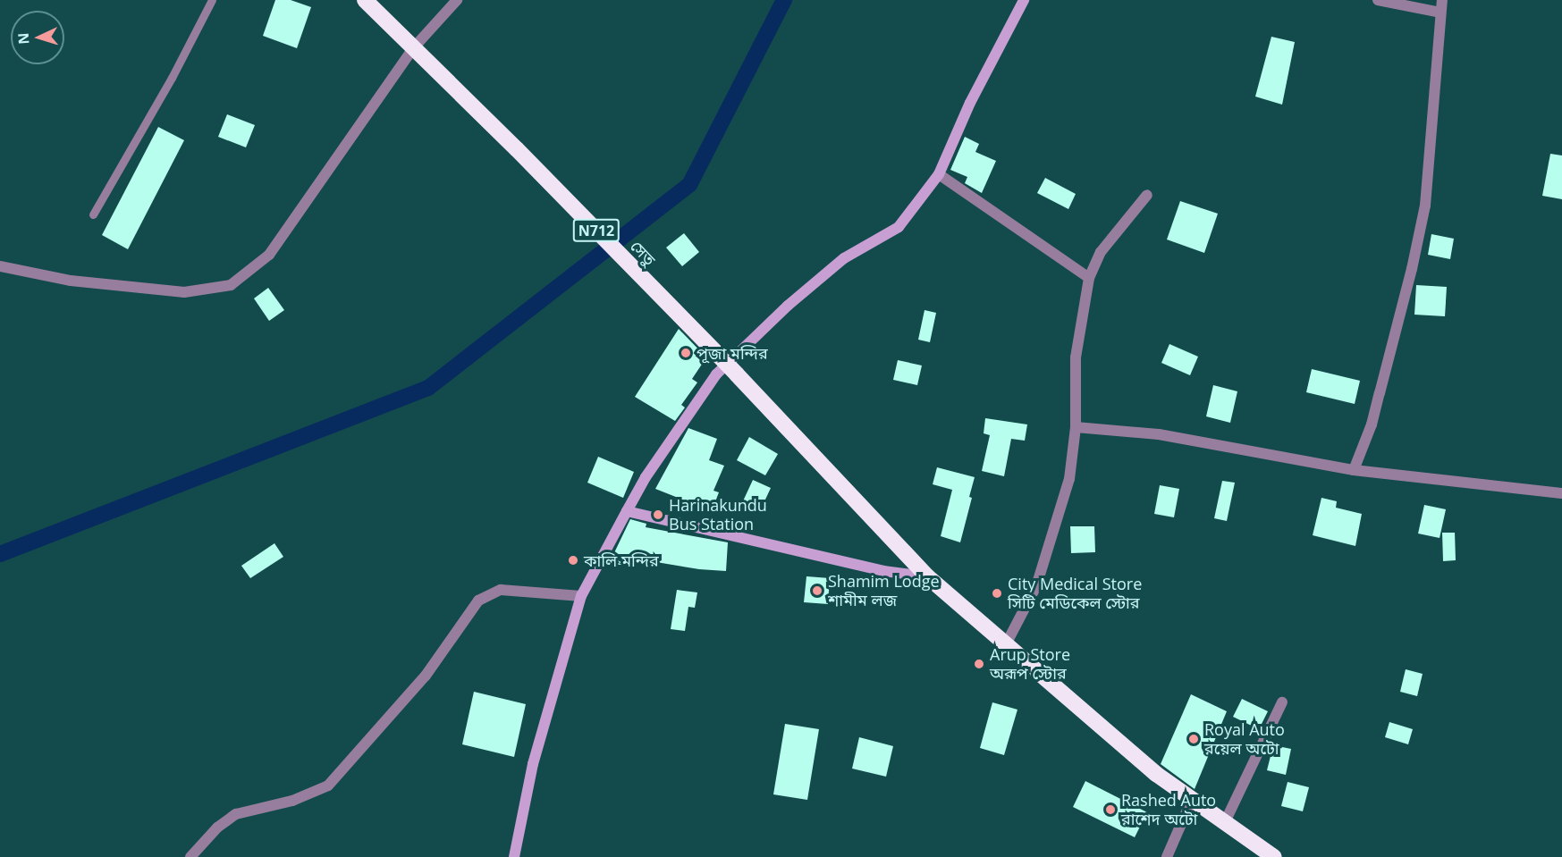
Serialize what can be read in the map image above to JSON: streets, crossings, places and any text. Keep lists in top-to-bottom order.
{
  "streets": {
    "highway": ["N712", "সেতু"]
  },
  "crossings": [
    ["N712", "সেতু"]
  ],
  "places": [
    "পূজা মন্দির",
    "Harinakundu Bus Station",
    "কালি মন্দির",
    "Shamim Lodge শামীম লজ",
    "City Medical Store সিটি মেডিকেল স্টোর",
    "Arup Store অরূপ স্টোর",
    "Royal Auto রয়েল অটো",
    "Rashed Auto রাশেদ অটো"
  ],
  "north": "left"
}
